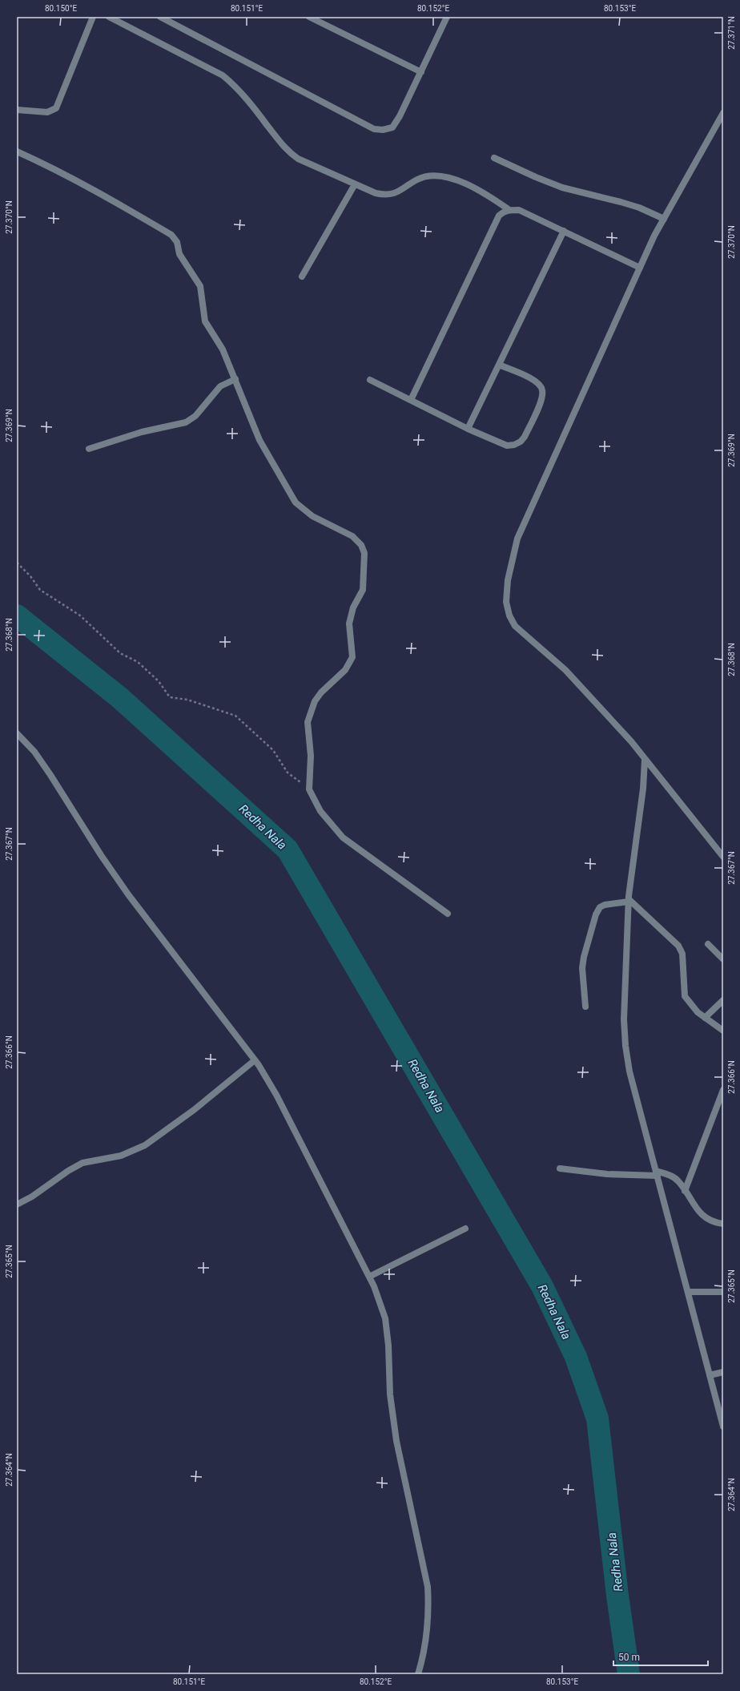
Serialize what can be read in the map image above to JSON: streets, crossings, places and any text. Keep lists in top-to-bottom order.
{
  "water": ["Redha Nala"],
  "scale_bar": "50 m",
  "coordinates": [
    "80.150°E",
    "80.151°E",
    "80.152°E",
    "80.153°E",
    "27.371°N",
    "27.370°N",
    "27.369°N",
    "27.368°N",
    "27.367°N",
    "27.366°N",
    "27.365°N",
    "27.364°N"
  ]
}
